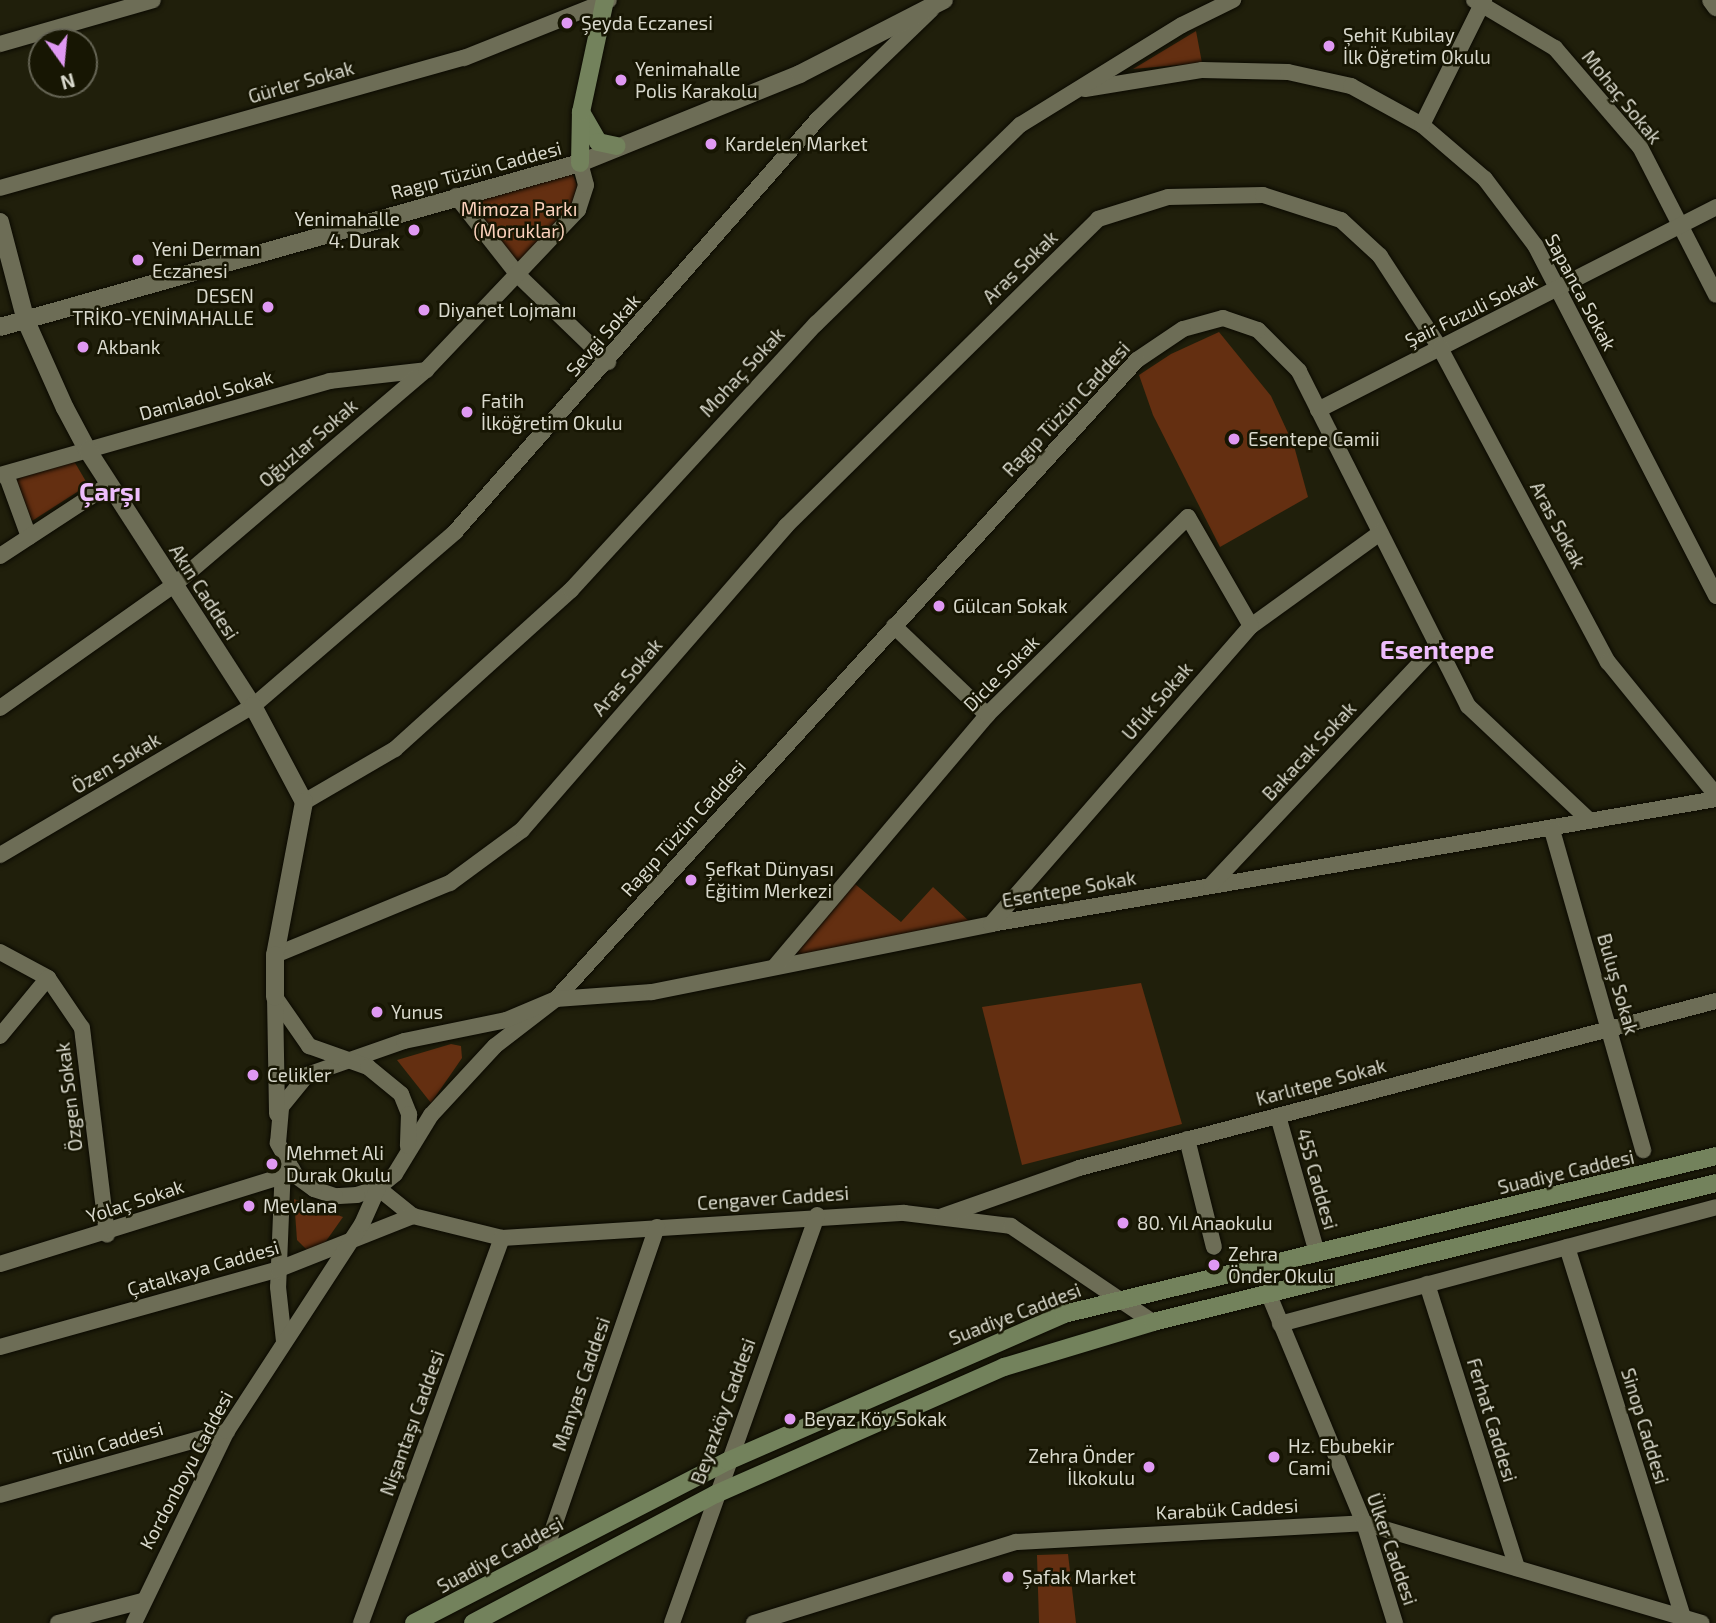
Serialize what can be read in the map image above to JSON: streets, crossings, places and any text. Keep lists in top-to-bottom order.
{
  "streets": {
    "main road": ["Suadiye Caddesi"],
    "street": [
      "Gürler Sokak",
      "Mohaç Sokak",
      "Ragıp Tüzün Caddesi",
      "Aras Sokak",
      "Sapanca Sokak",
      "Şair Fuzuli Sokak",
      "Sevgi Sokak",
      "Damladol Sokak",
      "Oğuzlar Sokak",
      "Akın Caddesi",
      "Dicle Sokak",
      "Ufuk Sokak",
      "Bakacak Sokak",
      "Özen Sokak",
      "Esentepe Sokak",
      "Buluş Sokak",
      "Karlıtepe Sokak",
      "Özgen Sokak",
      "455 Caddesi",
      "Cengaver Caddesi",
      "Yolaç Sokak",
      "Çatalkaya Caddesi",
      "Manyas Caddesi",
      "Beyazköy Caddesi",
      "Ferhat Caddesi",
      "Nişantaşı Caddesi",
      "Sinop Caddesi",
      "Tülin Caddesi",
      "Kordonboyu Caddesi",
      "Karabük Caddesi",
      "Ülker Caddesi"
    ]
  },
  "crossings": [
    ["Mohaç Sokak", "Sapanca Sokak"],
    ["Mohaç Sokak", "Şair Fuzuli Sokak"],
    ["Mohaç Sokak", "Akın Caddesi"],
    ["Ragıp Tüzün Caddesi", "Şair Fuzuli Sokak"],
    ["Ragıp Tüzün Caddesi", "Sevgi Sokak"],
    ["Ragıp Tüzün Caddesi", "Oğuzlar Sokak"],
    ["Ragıp Tüzün Caddesi", "Akın Caddesi"],
    ["Ragıp Tüzün Caddesi", "Ufuk Sokak"],
    ["Ragıp Tüzün Caddesi", "Bakacak Sokak"],
    ["Ragıp Tüzün Caddesi", "Esentepe Sokak"],
    ["Ragıp Tüzün Caddesi", "Cengaver Caddesi"],
    ["Ragıp Tüzün Caddesi", "Kordonboyu Caddesi"],
    ["Aras Sokak", "Şair Fuzuli Sokak"],
    ["Sapanca Sokak", "Şair Fuzuli Sokak"],
    ["Sevgi Sokak", "Akın Caddesi"],
    ["Sevgi Sokak", "Özen Sokak"],
    ["Damladol Sokak", "Oğuzlar Sokak"],
    ["Damladol Sokak", "Akın Caddesi"],
    ["Oğuzlar Sokak", "Akın Caddesi"],
    ["Akın Caddesi", "Özen Sokak"],
    ["Dicle Sokak", "Ufuk Sokak"],
    ["Dicle Sokak", "Esentepe Sokak"],
    ["Ufuk Sokak", "Esentepe Sokak"],
    ["Bakacak Sokak", "Esentepe Sokak"],
    ["Esentepe Sokak", "Buluş Sokak"],
    ["Buluş Sokak", "Karlıtepe Sokak"],
    ["Karlıtepe Sokak", "455 Caddesi"],
    ["Karlıtepe Sokak", "Cengaver Caddesi"],
    ["Özgen Sokak", "Yolaç Sokak"],
    ["Suadiye Caddesi", "455 Caddesi"],
    ["Suadiye Caddesi", "Cengaver Caddesi"],
    ["Suadiye Caddesi", "Manyas Caddesi"],
    ["Suadiye Caddesi", "Beyazköy Caddesi"],
    ["Cengaver Caddesi", "Çatalkaya Caddesi"],
    ["Cengaver Caddesi", "Manyas Caddesi"],
    ["Cengaver Caddesi", "Beyazköy Caddesi"],
    ["Cengaver Caddesi", "Nişantaşı Caddesi"],
    ["Cengaver Caddesi", "Kordonboyu Caddesi"],
    ["Çatalkaya Caddesi", "Kordonboyu Caddesi"],
    ["Ferhat Caddesi", "Karabük Caddesi"],
    ["Sinop Caddesi", "Karabük Caddesi"],
    ["Tülin Caddesi", "Kordonboyu Caddesi"],
    ["Karabük Caddesi", "Ülker Caddesi"]
  ],
  "districts": ["Çarşı", "Esentepe"],
  "parks": ["Mimoza Parkı (Moruklar)"],
  "places": [
    "Şeyda Eczanesi",
    "Şehit Kubilay İlk Öğretim Okulu",
    "Yenimahalle Polis Karakolu",
    "Kardelen Market",
    "Yenimahalle 4. Durak",
    "Yeni Derman Eczanesi",
    "DESEN TRİKO-YENİMAHALLE",
    "Diyanet Lojmanı",
    "Akbank",
    "Fatih İlköğretim Okulu",
    "Esentepe Camii",
    "Gülcan Sokak",
    "Şefkat Dünyası Eğitim Merkezi",
    "Yunus",
    "Celikler",
    "Mehmet Ali Durak Okulu",
    "Mevlana",
    "80. Yıl Anaokulu",
    "Zehra Önder Okulu",
    "Beyaz Köy Sokak",
    "Hz. Ebubekir Cami",
    "Zehra Önder İlkokulu",
    "Şafak Market"
  ],
  "north": "bottom"
}
